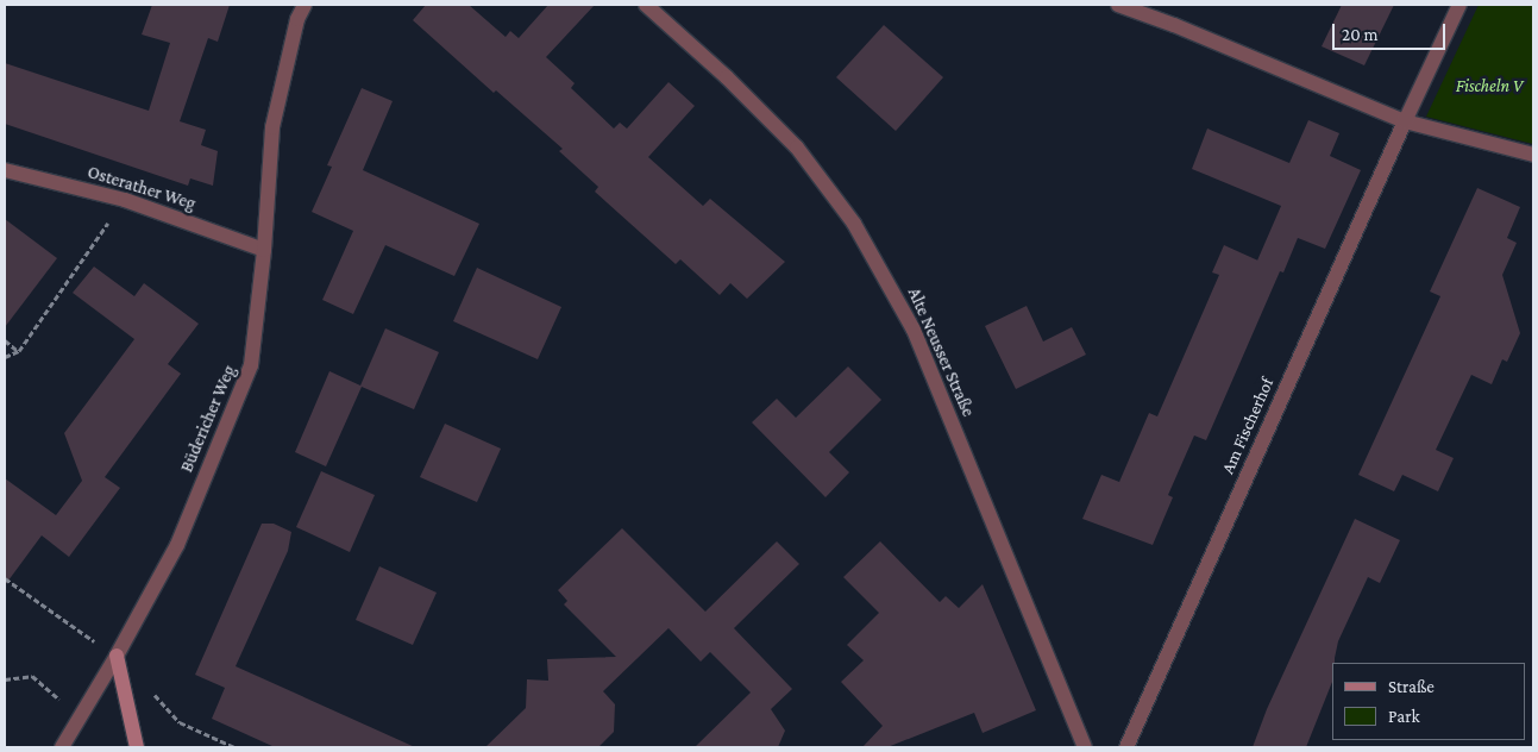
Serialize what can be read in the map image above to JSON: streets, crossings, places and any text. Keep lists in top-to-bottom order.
{
  "streets": {
    "street": [
      "Osterather Weg",
      "Alte Neusser Straße",
      "Büdericher Weg",
      "Am Fischerhof"
    ]
  },
  "crossings": [
    ["Osterather Weg", "Büdericher Weg"]
  ],
  "parks": ["Fischeln V"],
  "legend": ["Straße", "Park"],
  "scale_bar": "20 m"
}
